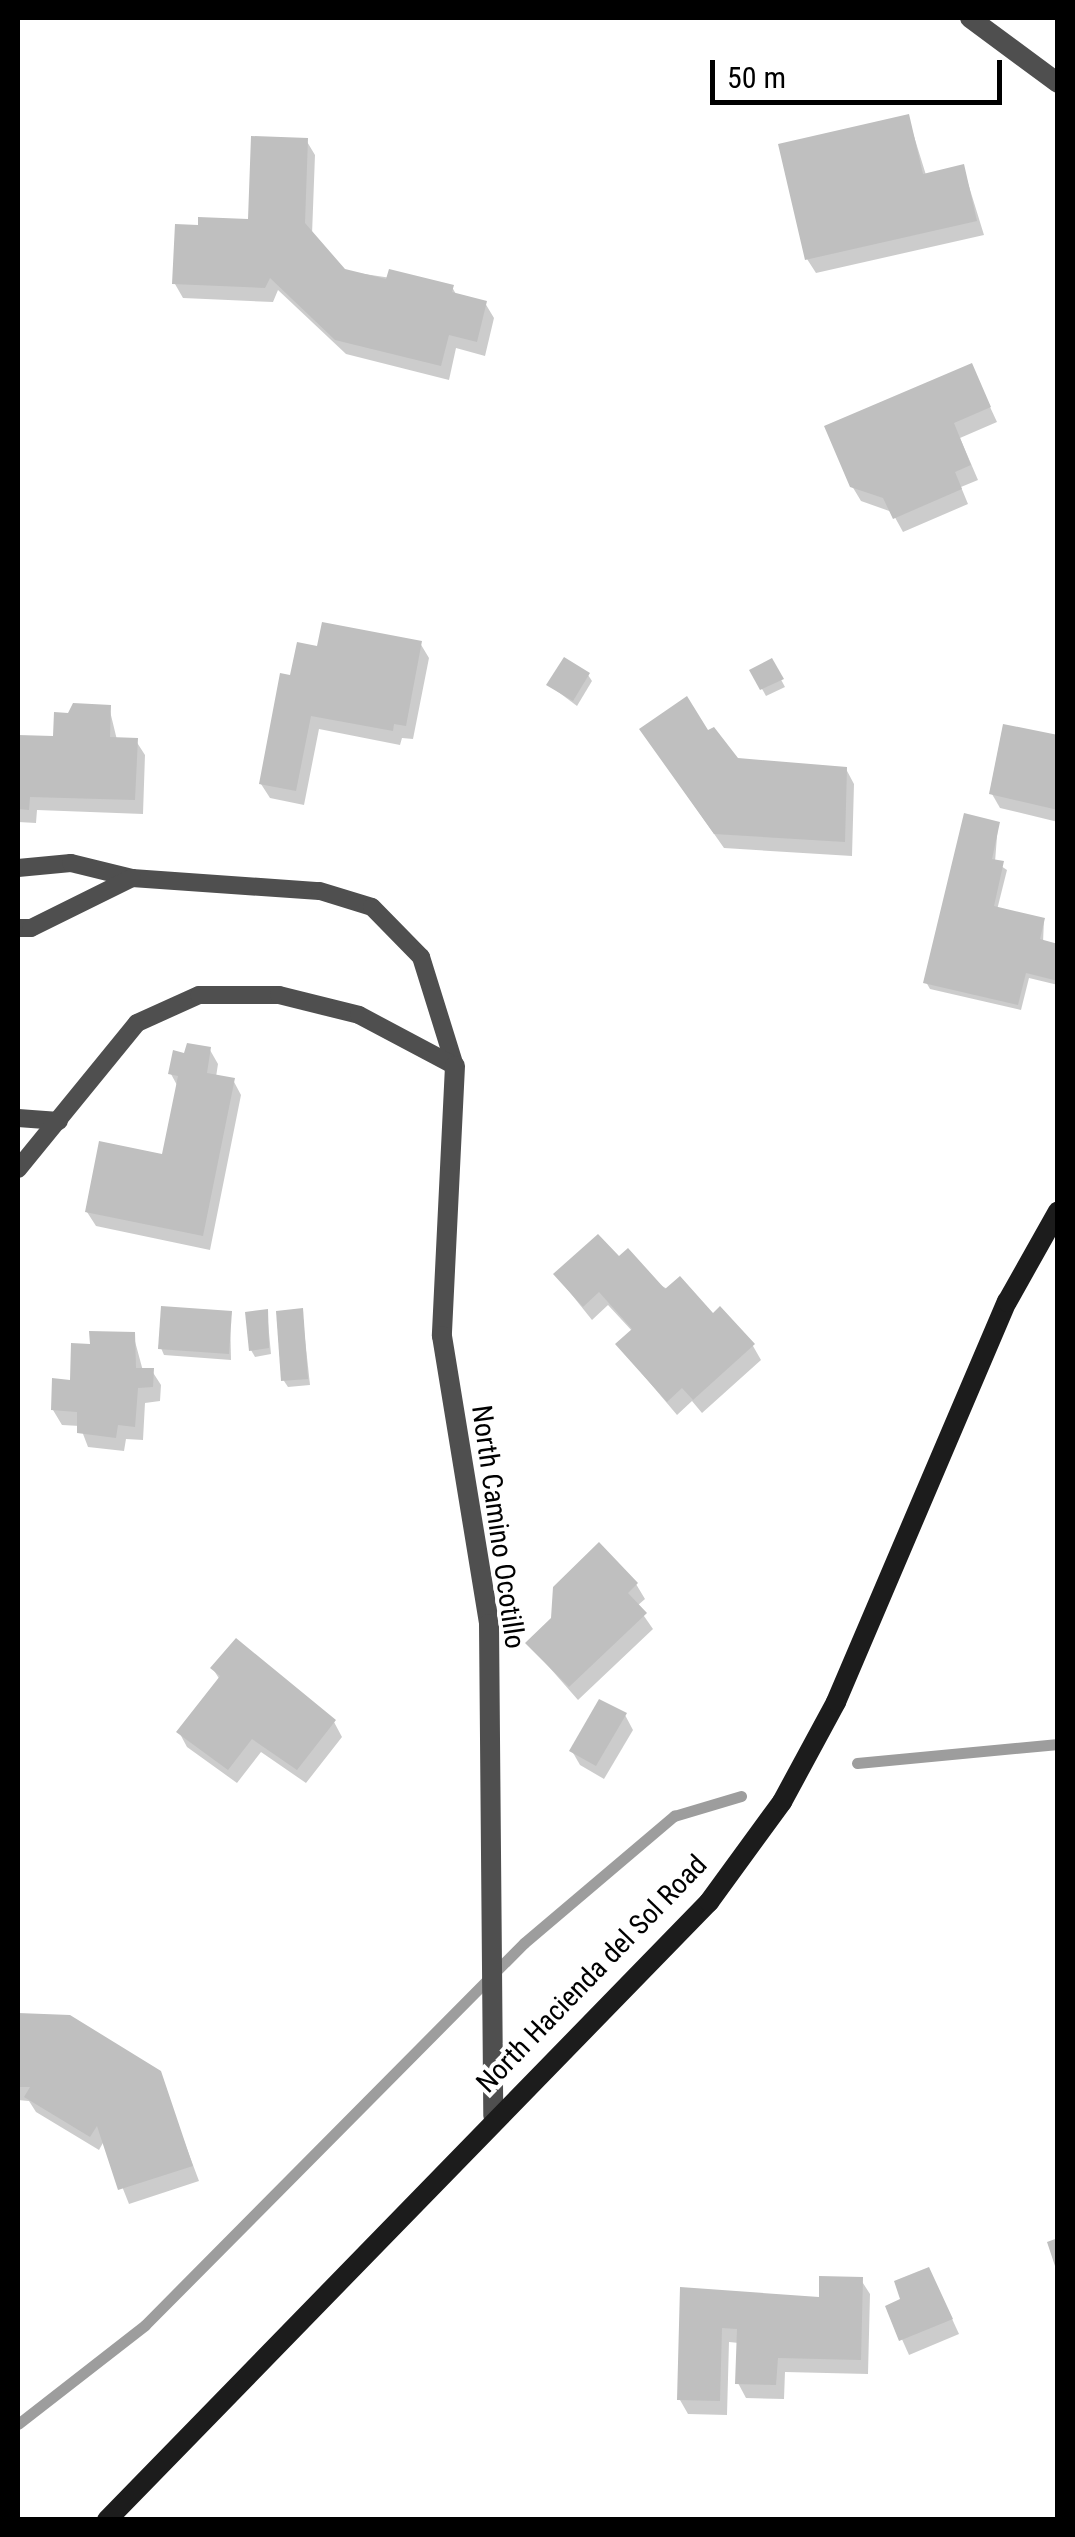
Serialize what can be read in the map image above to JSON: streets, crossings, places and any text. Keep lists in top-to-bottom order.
{
  "streets": {
    "street": ["North Camino Ocotillo", "North Hacienda del Sol Road"]
  },
  "crossings": [
    ["North Camino Ocotillo", "North Hacienda del Sol Road"]
  ],
  "scale_bar": "50 m"
}
